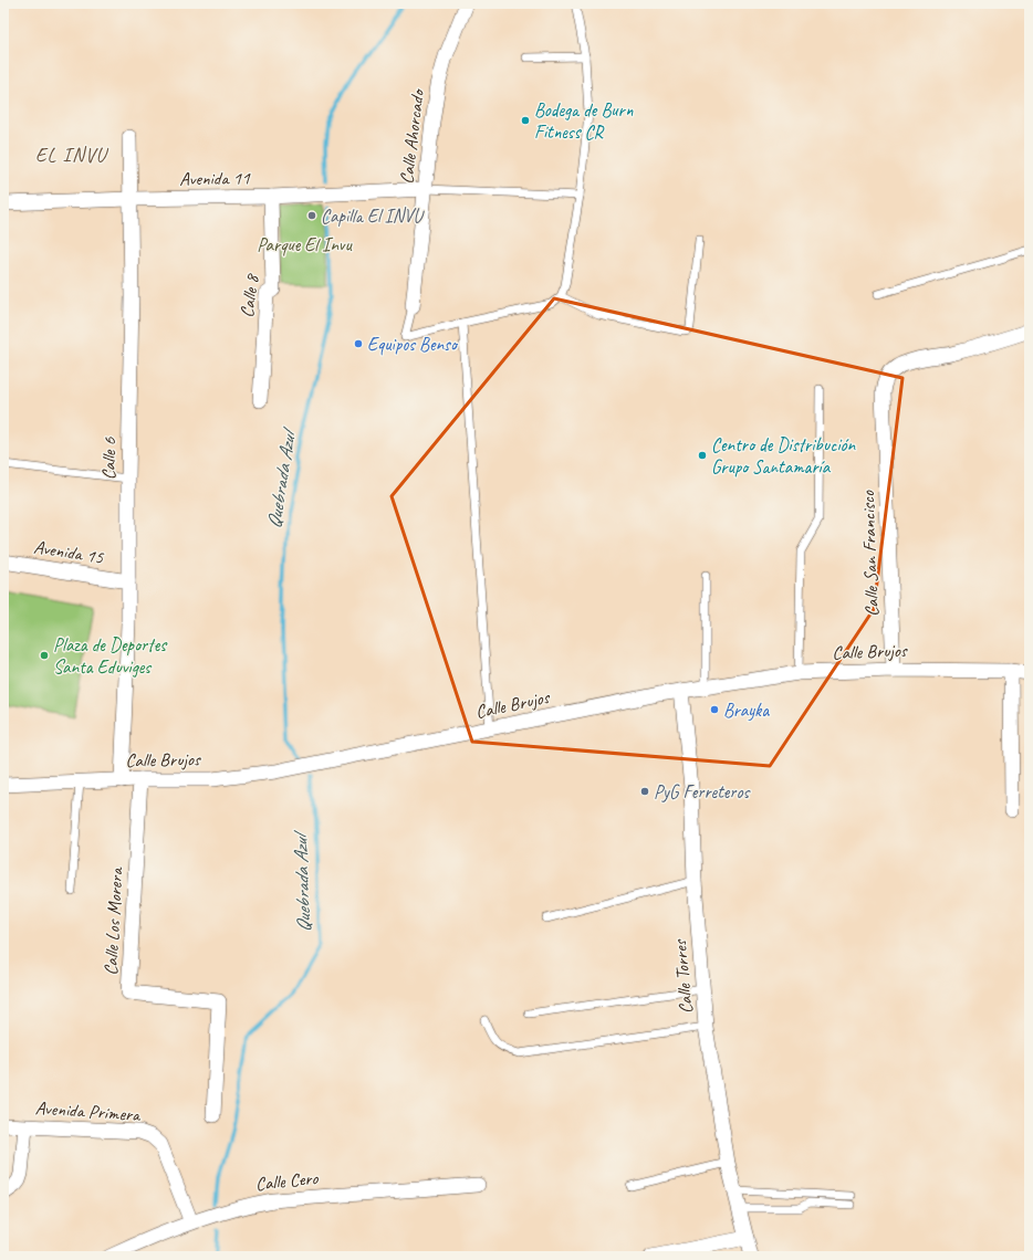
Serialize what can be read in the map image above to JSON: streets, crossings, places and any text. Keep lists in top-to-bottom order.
{
  "streets": {
    "street": [
      "Calle Ahorcado",
      "Avenida 11",
      "Calle 8",
      "Calle 6",
      "Avenida 15",
      "Calle San Francisco",
      "Calle Brujos",
      "Calle Los Morera",
      "Calle Torres",
      "Avenida Primera",
      "Calle Cero"
    ]
  },
  "crossings": [
    ["Calle Ahorcado", "Avenida 11"],
    ["Avenida 11", "Calle 8"],
    ["Avenida 11", "Calle 6"],
    ["Calle 6", "Avenida 15"],
    ["Calle 6", "Calle Brujos"],
    ["Calle San Francisco", "Calle Brujos"],
    ["Calle Brujos", "Calle Los Morera"],
    ["Calle Brujos", "Calle Torres"],
    ["Avenida Primera", "Calle Cero"]
  ],
  "districts": ["EL INVU"],
  "water": ["Quebrada Azul"],
  "parks": ["Parque El Invu"],
  "places": [
    "Bodega de Burn Fitness CR",
    "Capilla El INVU",
    "Equipos Benso",
    "Centro de Distribución Grupo Santamaría",
    "Plaza de Deportes Santa Eduviges",
    "Brayka",
    "PyG Ferreteros"
  ]
}
